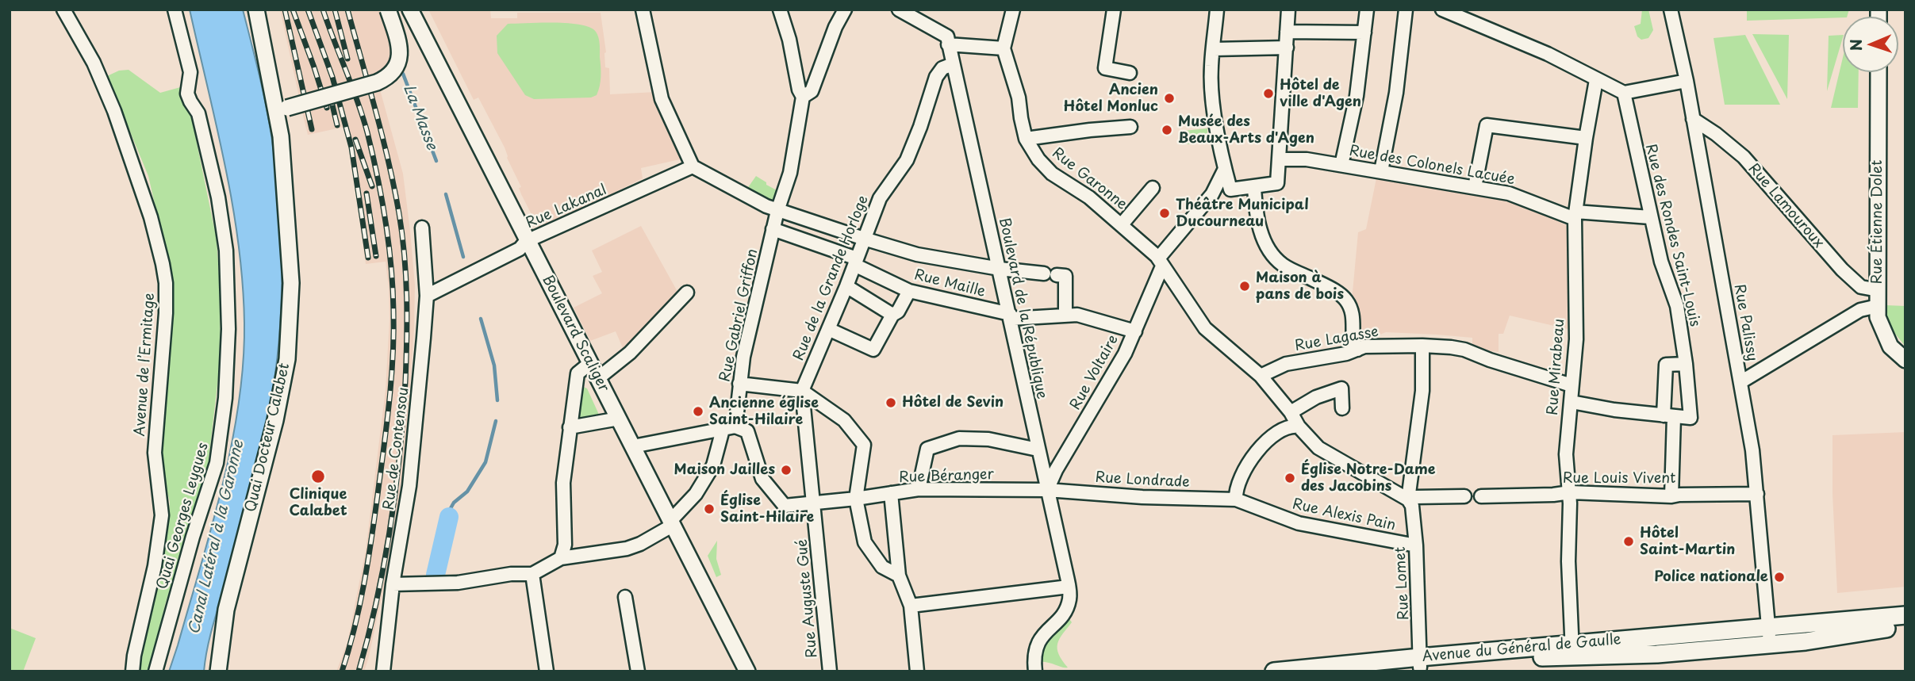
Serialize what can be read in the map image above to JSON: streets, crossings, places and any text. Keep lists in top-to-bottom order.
{
  "streets": {
    "main road": ["Avenue du Général de Gaulle"],
    "street": [
      "Rue des Colonels Lacuée",
      "Rue Garonne",
      "Rue Lamouroux",
      "Rue Lakanal",
      "Rue Étienne Dolet",
      "Rue des Rondes Saint-Louis",
      "Rue de la Grande Horloge",
      "Rue Maille",
      "Boulevard de la République",
      "Rue Gabriel Griffon",
      "Rue Palissy",
      "Boulevard Scaliger",
      "Rue Lagasse",
      "Avenue de l’Ermitage",
      "Rue Mirabeau",
      "Rue Voltaire",
      "Quai Docteur Calabet",
      "Rue de Contensou",
      "Rue Béranger",
      "Rue Louis Vivent",
      "Rue Londrade",
      "Rue Alexis Pain",
      "Quai Georges Leygues",
      "Rue Lomet",
      "Rue Auguste Gué"
    ]
  },
  "crossings": [
    ["Rue des Colonels Lacuée", "Rue des Rondes Saint-Louis"],
    ["Rue des Colonels Lacuée", "Rue Mirabeau"],
    ["Rue Garonne", "Rue Lagasse"],
    ["Rue Garonne", "Rue Voltaire"],
    ["Rue Garonne", "Rue Lomet"],
    ["Rue Lamouroux", "Rue Étienne Dolet"],
    ["Rue Lamouroux", "Rue Palissy"],
    ["Rue Lakanal", "Boulevard Scaliger"],
    ["Rue Lakanal", "Rue de Contensou"],
    ["Rue de la Grande Horloge", "Rue Maille"],
    ["Rue de la Grande Horloge", "Boulevard de la République"],
    ["Rue de la Grande Horloge", "Rue Auguste Gué"],
    ["Rue Maille", "Boulevard de la République"],
    ["Rue Maille", "Rue Gabriel Griffon"],
    ["Rue Maille", "Rue Voltaire"],
    ["Boulevard de la République", "Rue Voltaire"],
    ["Boulevard de la République", "Rue Béranger"],
    ["Boulevard de la République", "Rue Londrade"],
    ["Rue Gabriel Griffon", "Boulevard Scaliger"],
    ["Rue Gabriel Griffon", "Rue Béranger"],
    ["Rue Palissy", "Rue Louis Vivent"],
    ["Rue Palissy", "Avenue du Général de Gaulle"],
    ["Rue Lagasse", "Rue Mirabeau"],
    ["Rue Mirabeau", "Rue Louis Vivent"],
    ["Rue Mirabeau", "Avenue du Général de Gaulle"],
    ["Rue Voltaire", "Rue Béranger"],
    ["Rue Voltaire", "Rue Londrade"],
    ["Rue Béranger", "Rue Londrade"],
    ["Rue Béranger", "Rue Auguste Gué"],
    ["Rue Londrade", "Rue Alexis Pain"],
    ["Rue Alexis Pain", "Rue Lomet"],
    ["Rue Lomet", "Avenue du Général de Gaulle"]
  ],
  "water": ["La Masse", "Canal Latéral à la Garonne"],
  "places": [
    "Hôtel de ville d'Agen",
    "Ancien Hôtel Monluc",
    "Musée des Beaux-Arts d'Agen",
    "Théâtre Municipal Ducourneau",
    "Maison à pans de bois",
    "Hôtel de Sevin",
    "Ancienne église Saint-Hilaire",
    "Maison Jailles",
    "Clinique Calabet",
    "Église Notre-Dame des Jacobins",
    "Église Saint-Hilaire",
    "Hôtel Saint-Martin",
    "Police nationale"
  ],
  "north": "left"
}
